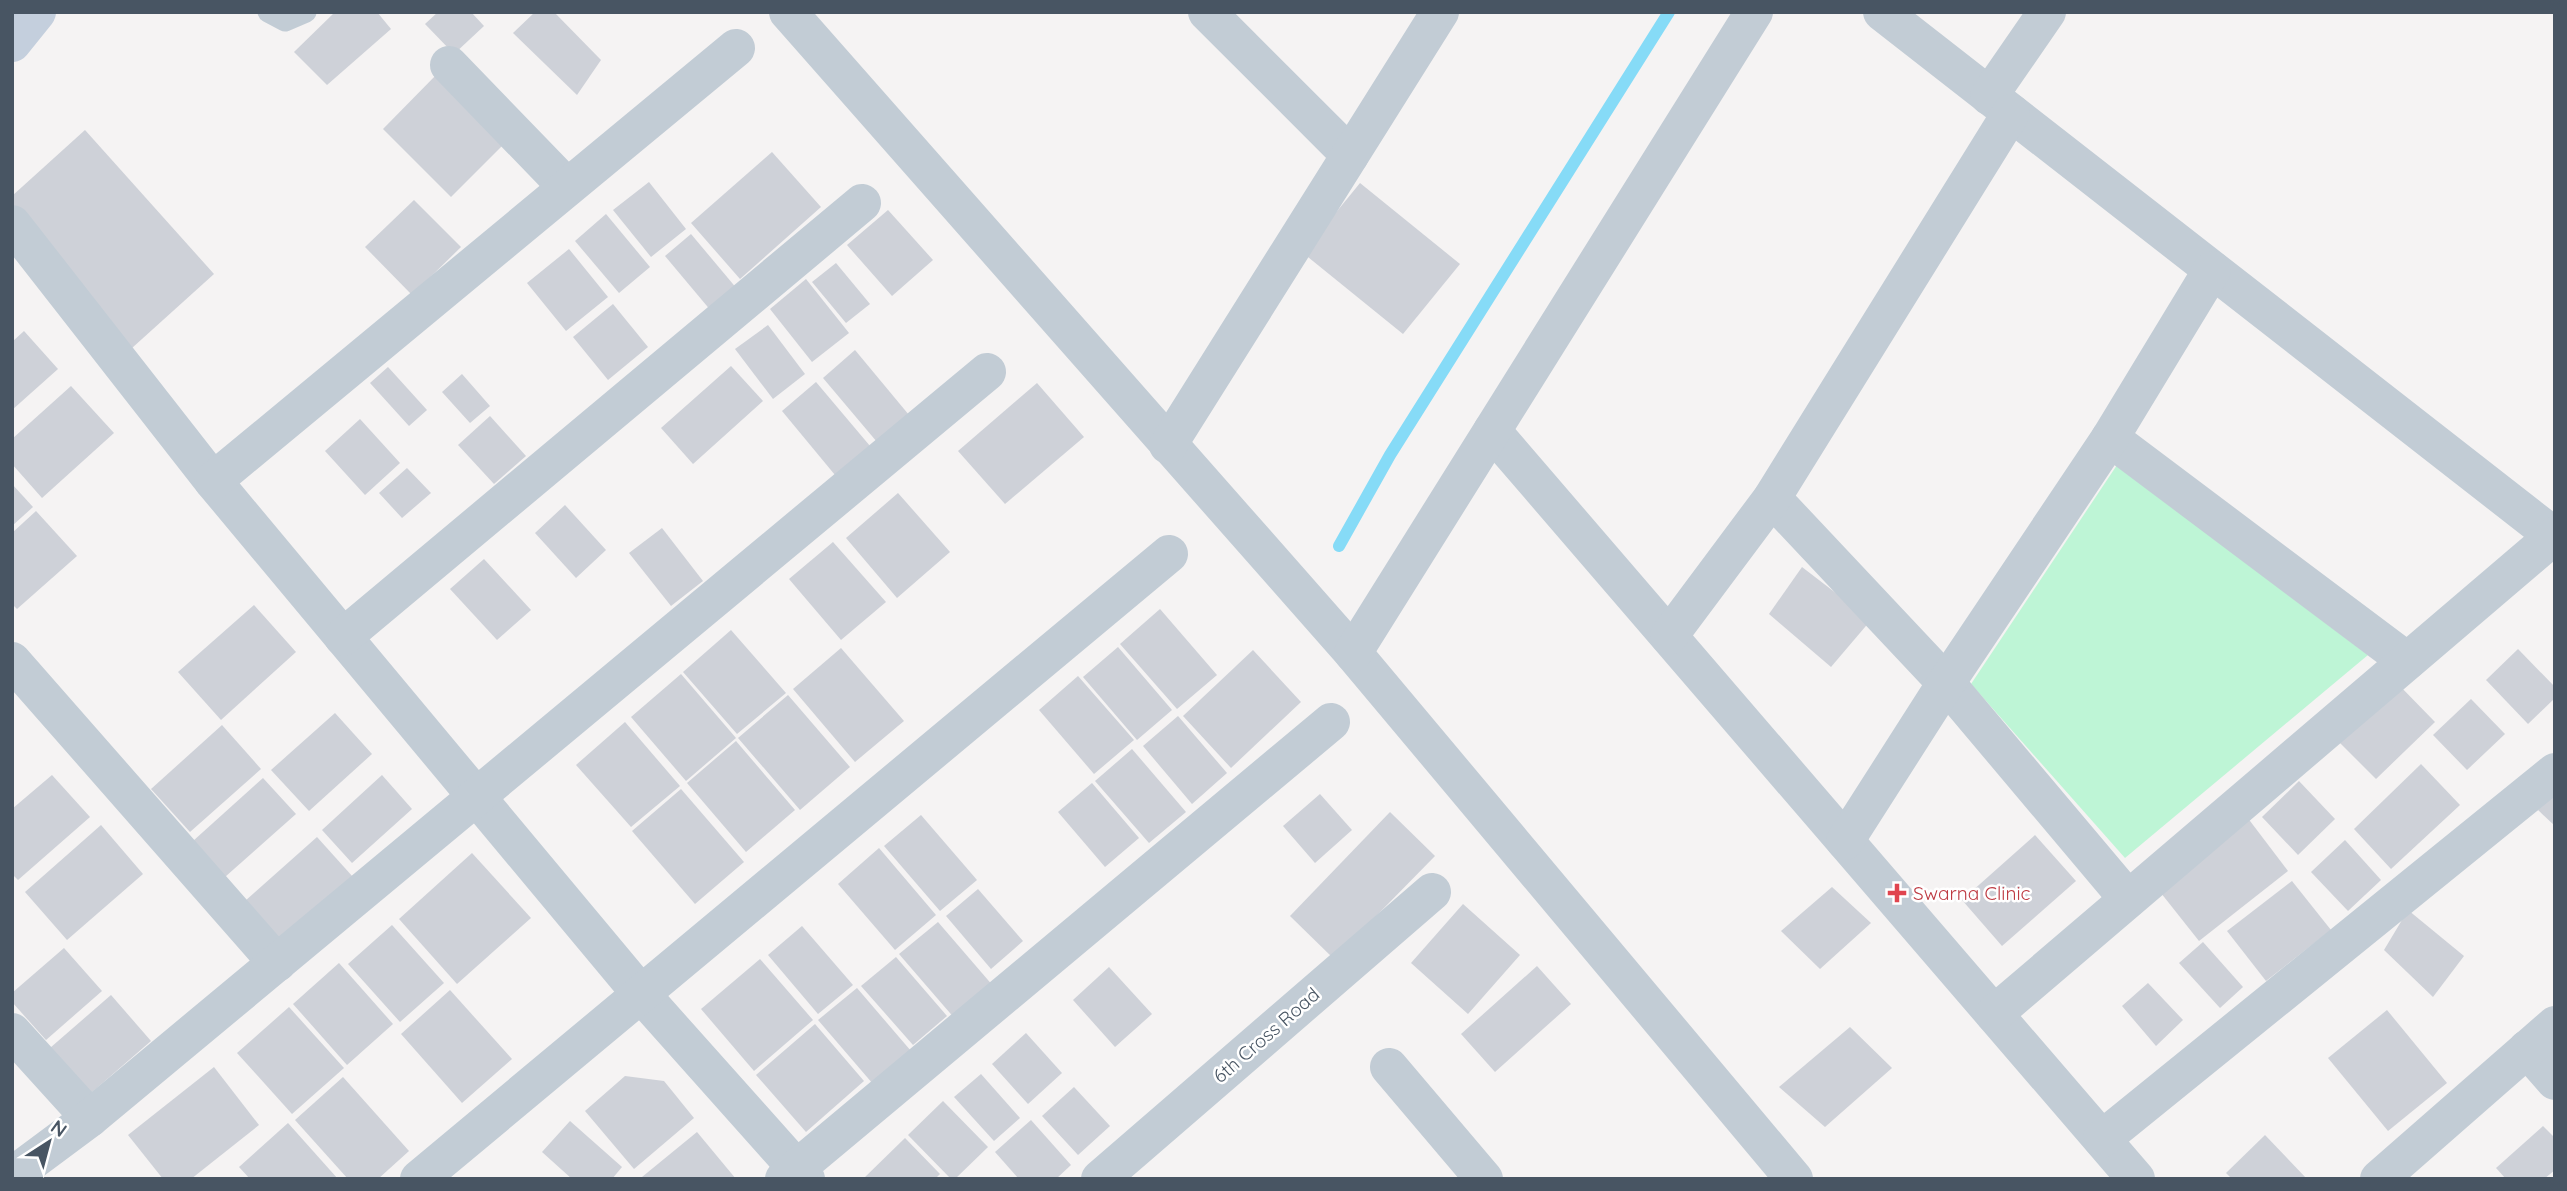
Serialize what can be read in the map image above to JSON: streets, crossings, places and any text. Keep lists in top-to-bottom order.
{
  "streets": {
    "street": ["6th Cross Road"]
  },
  "places": {
    "health": ["Swarna Clinic"]
  },
  "north": "top right"
}
